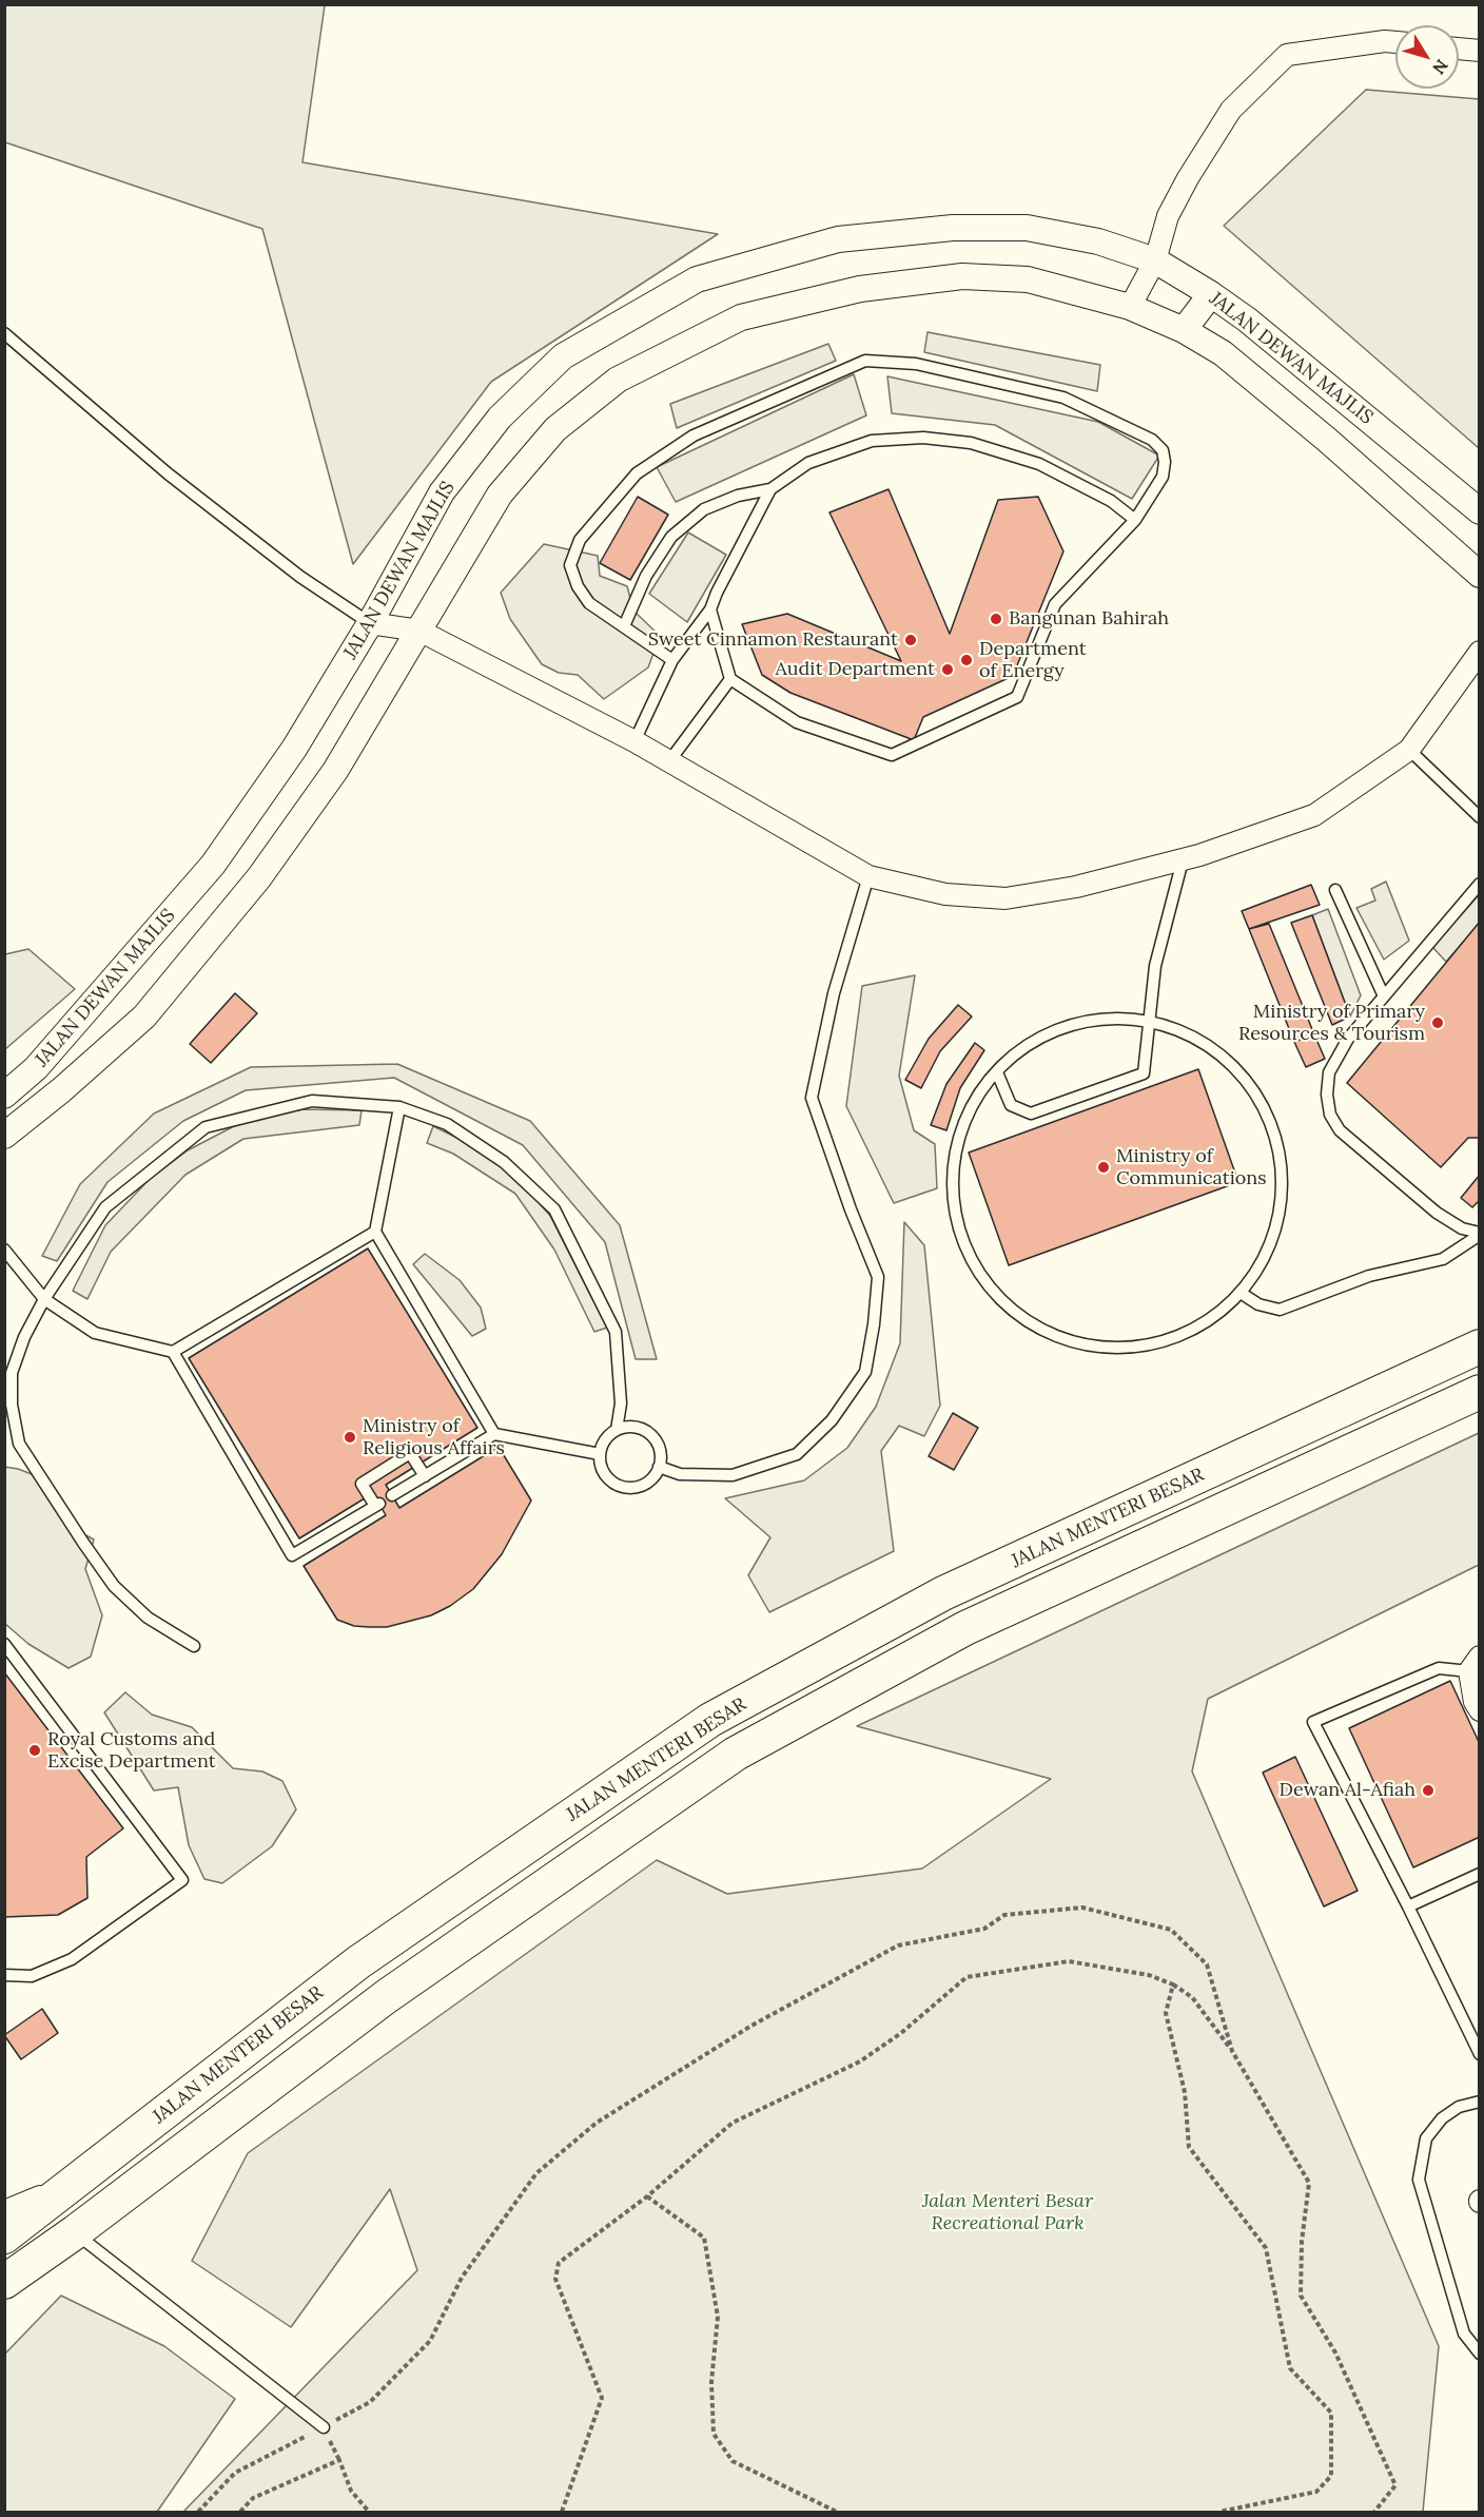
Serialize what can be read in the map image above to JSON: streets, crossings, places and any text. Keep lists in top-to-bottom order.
{
  "streets": {
    "main road": ["JALAN MENTERI BESAR"],
    "street": ["JALAN DEWAN MAJLIS"]
  },
  "parks": ["Jalan Menteri Besar Recreational Park"],
  "places": [
    "Bangunan Bahirah",
    "Sweet Cinnamon Restaurant",
    "Department of Energy",
    "Audit Department",
    "Ministry of Primary Resources & Tourism",
    "Ministry of Communications",
    "Ministry of Religious Affairs",
    "Royal Customs and Excise Department",
    "Dewan Al-Afiah"
  ],
  "north": "bottom right"
}
